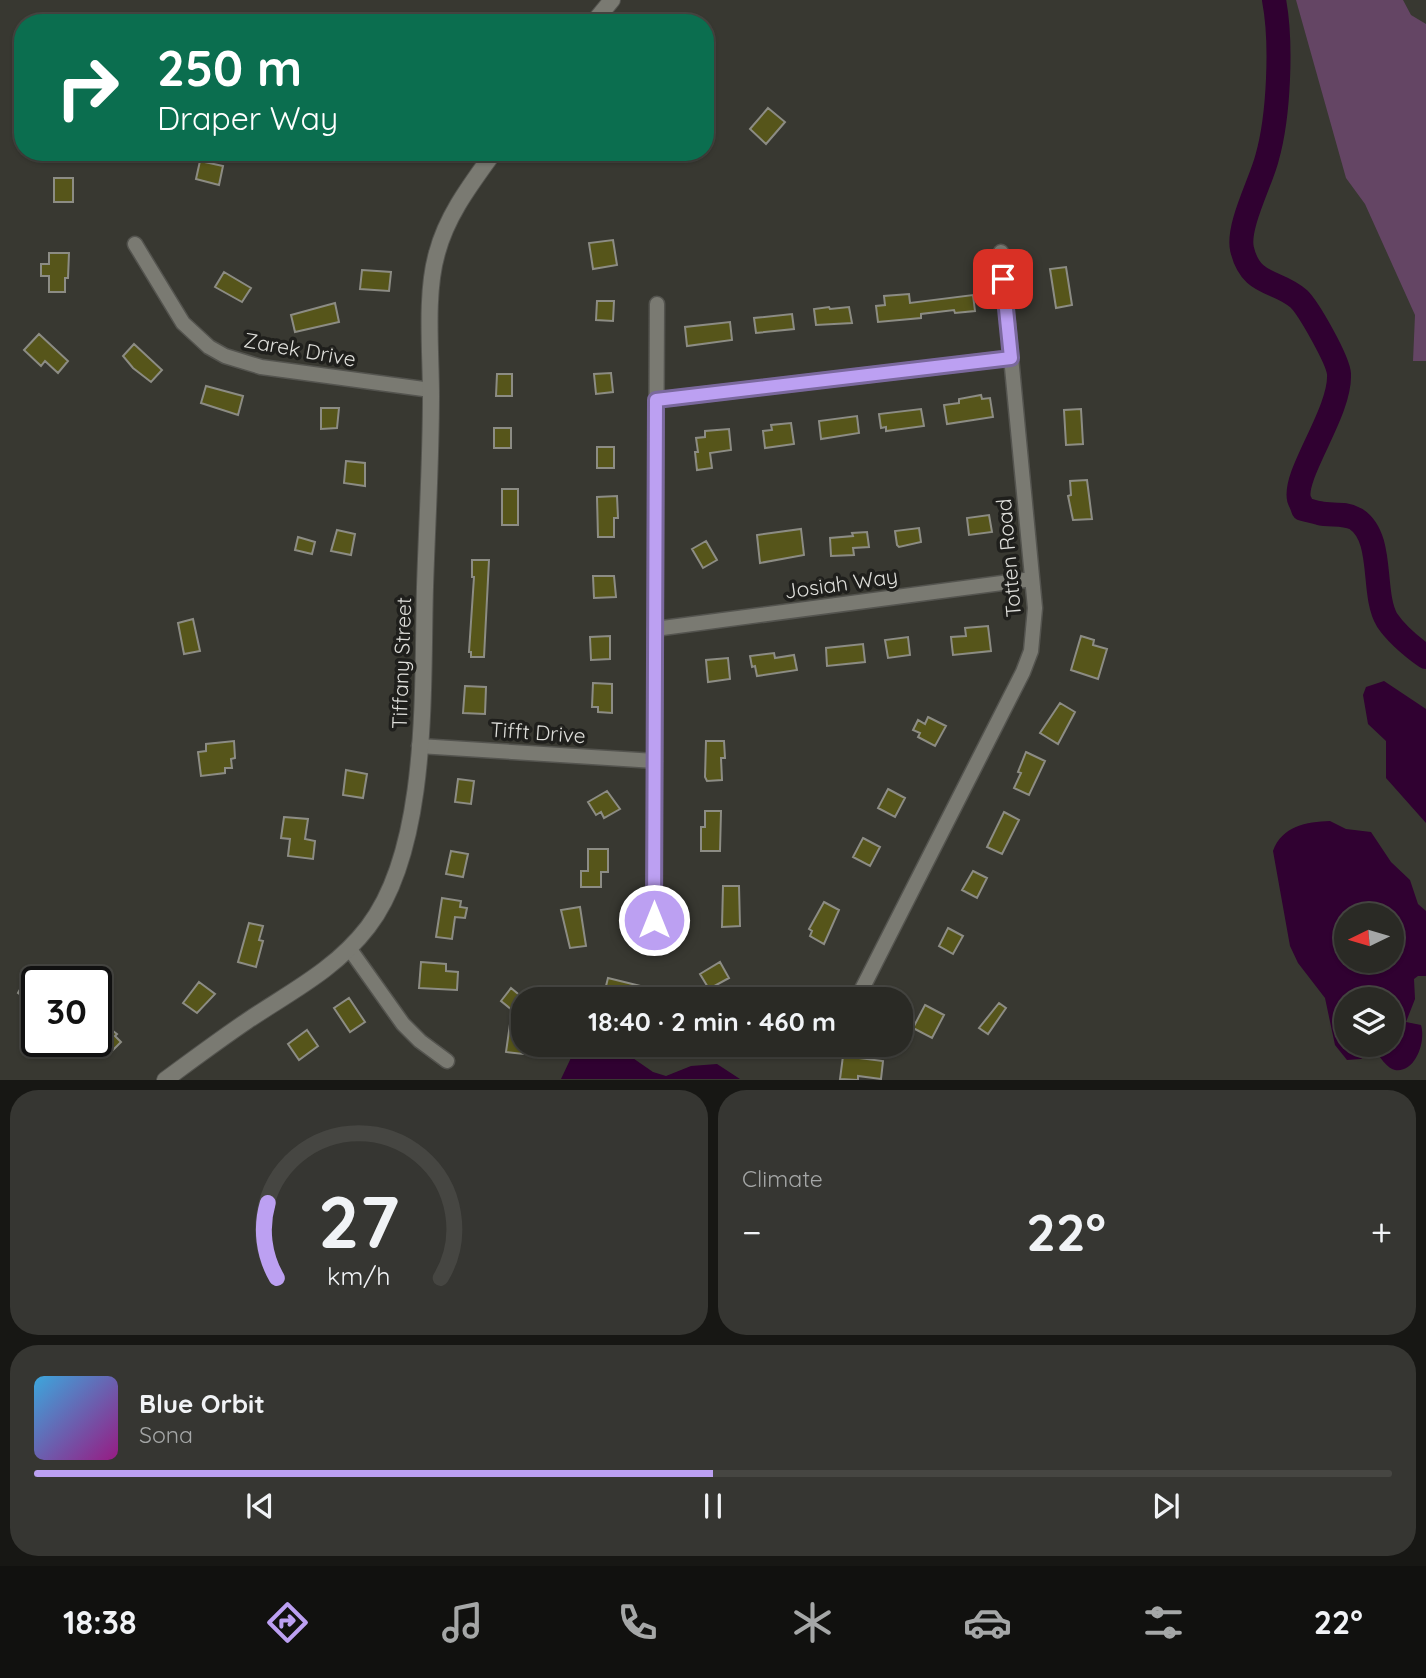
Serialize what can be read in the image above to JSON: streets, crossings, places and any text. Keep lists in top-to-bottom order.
{
  "streets": {
    "street": [
      "Zarek Drive",
      "Totten Road",
      "Josiah Way",
      "Tiffany Street",
      "Tifft Drive"
    ]
  },
  "crossings": [
    ["Zarek Drive", "Tiffany Street"],
    ["Totten Road", "Josiah Way"],
    ["Tiffany Street", "Tifft Drive"]
  ],
  "north": "left",
  "page": {
    "turn": ["250 m", "Draper Way"],
    "limit": "30",
    "trip": "18:40 · 2 min · 460 m",
    "tile": "Climate",
    "heat": ["−", "22°", "+"],
    "song": ["Blue Orbit", "Sona"],
    "tabs": ["18:38", "22°"],
    "gauge": ["27", "km/h"]
  }
}
